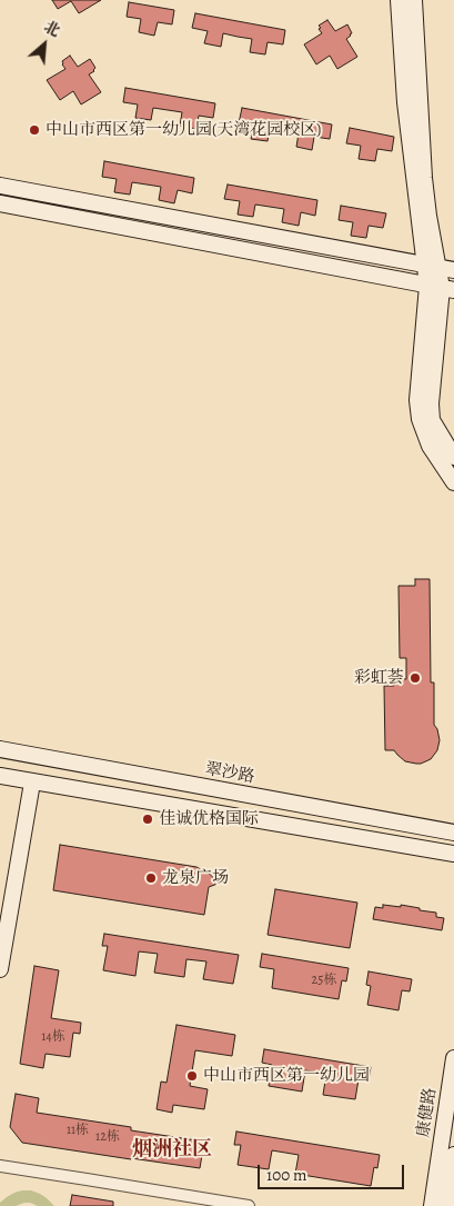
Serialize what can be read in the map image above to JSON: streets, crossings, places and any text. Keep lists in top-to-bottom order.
{
  "streets": {
    "street": ["翠沙路", "康健路"]
  },
  "districts": ["烟洲社区"],
  "places": [
    "中山市西区第一幼儿园(天湾花园校区)",
    "彩虹荟",
    "佳诚优格国际",
    "龙泉广场",
    "中山市西区第一幼儿园"
  ],
  "house_numbers": [
    "25栋",
    "14栋",
    "11栋",
    "12栋"
  ],
  "scale_bar": "100 m",
  "north": "top right"
}
